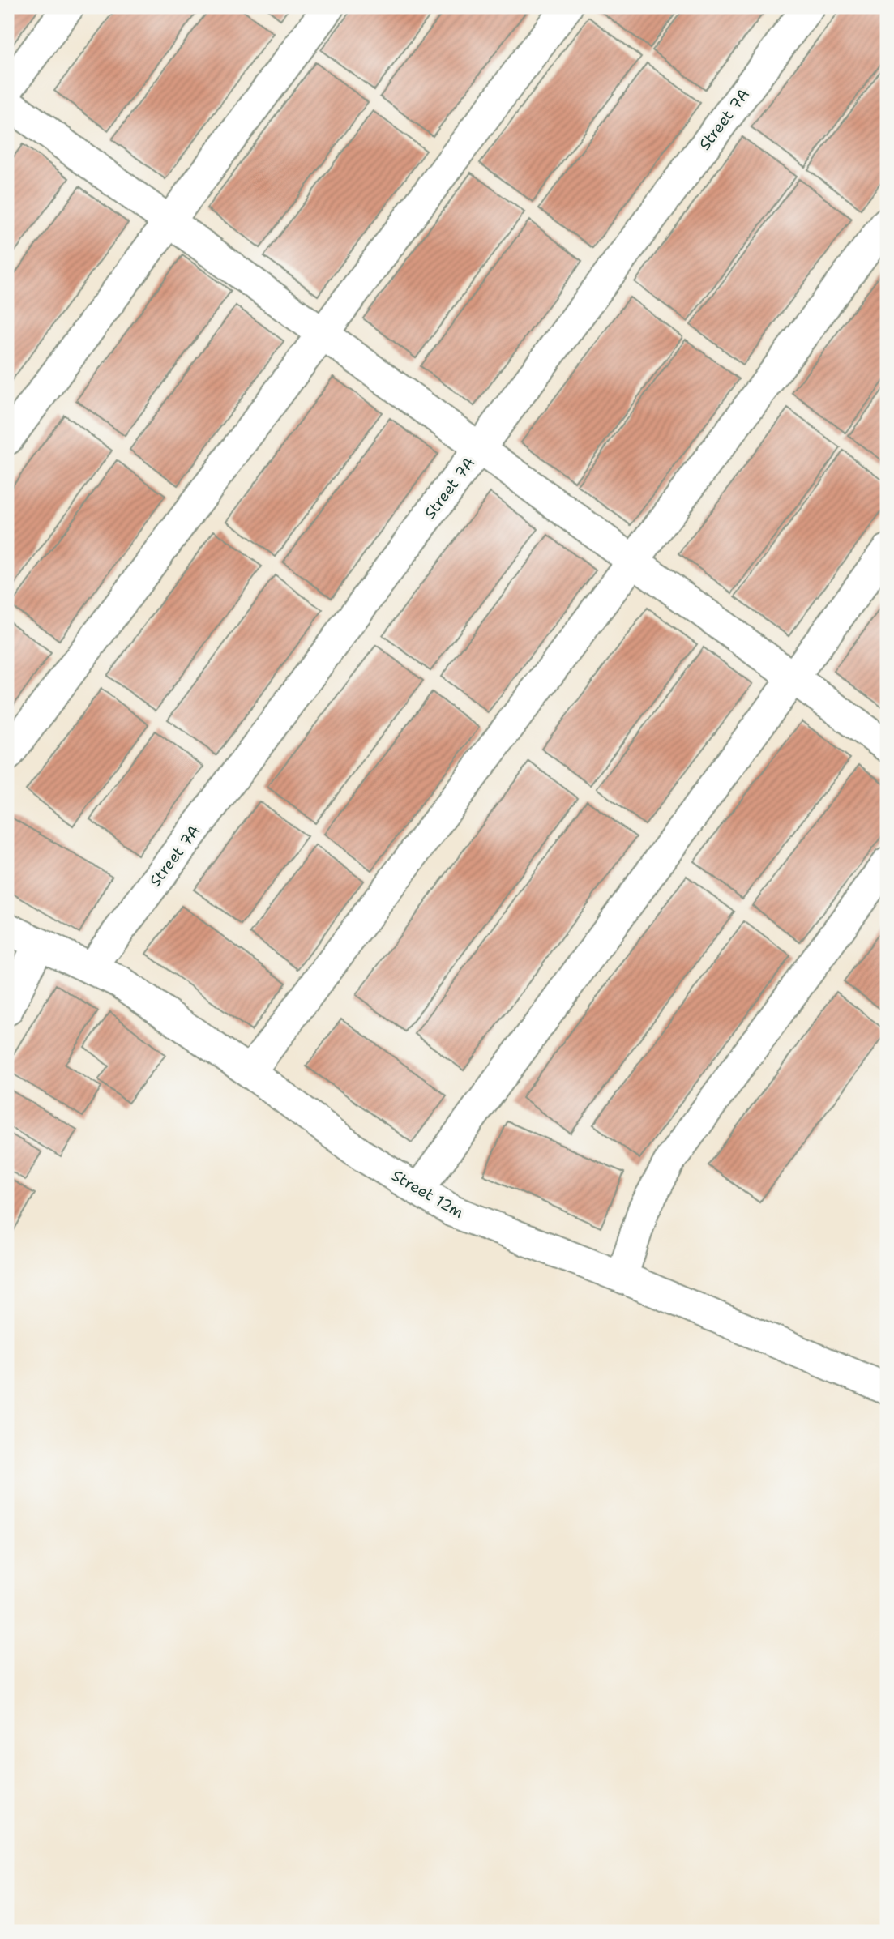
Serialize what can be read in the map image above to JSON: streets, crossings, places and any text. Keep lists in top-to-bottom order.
{
  "streets": {
    "street": ["Street 7A", "Street 12m"]
  },
  "crossings": [
    ["Street 7A", "Street 12m"]
  ]
}
